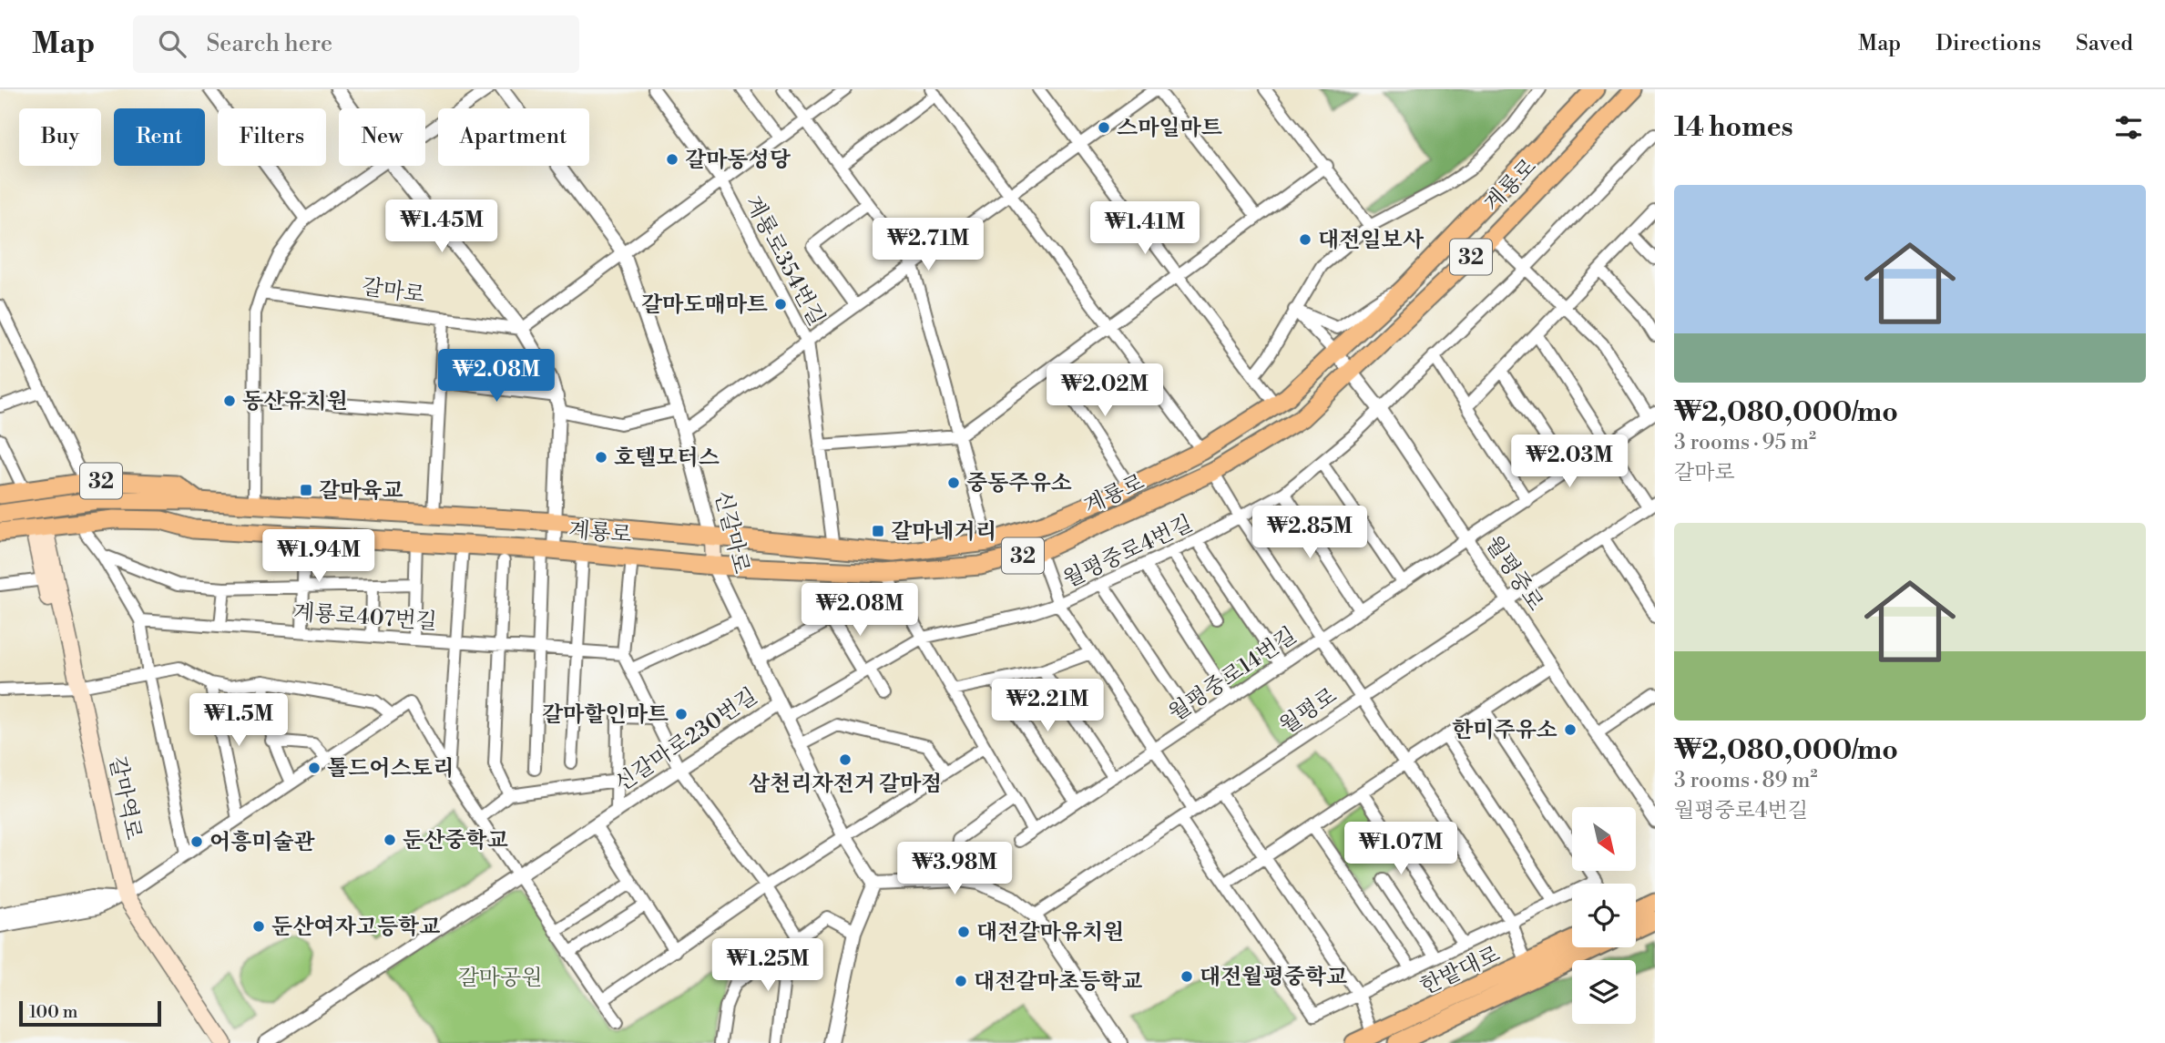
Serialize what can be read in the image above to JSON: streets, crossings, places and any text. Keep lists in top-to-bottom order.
{
  "streets": {
    "main road": [
      "계룡로",
      "32",
      "신갈마로",
      "갈마역로",
      "한밭대로"
    ],
    "street": [
      "계룡로354번길",
      "갈마로",
      "월평중로4번길",
      "월평중로",
      "계룡로407번길",
      "월평중로14번길",
      "월평로",
      "신갈마로230번길"
    ]
  },
  "crossings": [
    ["계룡로", "32"],
    ["계룡로", "계룡로354번길"],
    ["계룡로", "신갈마로"],
    ["계룡로", "월평중로"],
    ["32", "갈마역로"],
    ["신갈마로", "월평중로4번길"],
    ["신갈마로", "신갈마로230번길"],
    ["월평중로4번길", "월평중로"],
    ["월평중로", "월평중로14번길"],
    ["월평중로", "월평로"]
  ],
  "parks": ["갈마공원"],
  "places": {
    "other": [
      "스마일마트",
      "갈마동성당",
      "대전일보사",
      "갈마도매마트",
      "동산유치원",
      "호텔모터스",
      "중동주유소",
      "갈마할인마트",
      "한미주유소",
      "삼천리자전거 갈마점",
      "톨드어스토리",
      "둔산중학교",
      "어흥미술관",
      "둔산여자고등학교",
      "대전갈마유치원",
      "대전월평중학교",
      "대전갈마초등학교"
    ],
    "transit": ["갈마육교", "갈마네거리"]
  },
  "scale_bar": "100 m",
  "north": "bottom right",
  "page": {
    "header": "Map",
    "search": "Search here",
    "nav": ["Map", "Directions", "Saved"],
    "heading": "14 homes",
    "chip": [
      "Buy",
      "Rent",
      "Filters",
      "New",
      "Apartment"
    ],
    "list": [
      {
        "name": "₩2,080,000/mo",
        "note": "3 rooms · 95 m² · 갈마로"
      },
      {
        "name": "₩2,080,000/mo",
        "note": "3 rooms · 89 m² · 월평중로4번길"
      }
    ],
    "price": [
      "₩1.45M",
      "₩1.41M",
      "₩2.71M",
      "₩2.08M",
      "₩2.02M",
      "₩2.03M",
      "₩2.85M",
      "₩1.94M",
      "₩2.08M",
      "₩2.21M",
      "₩1.5M",
      "₩1.07M",
      "₩3.98M",
      "₩1.25M"
    ],
    "scale": "100 m"
  }
}
